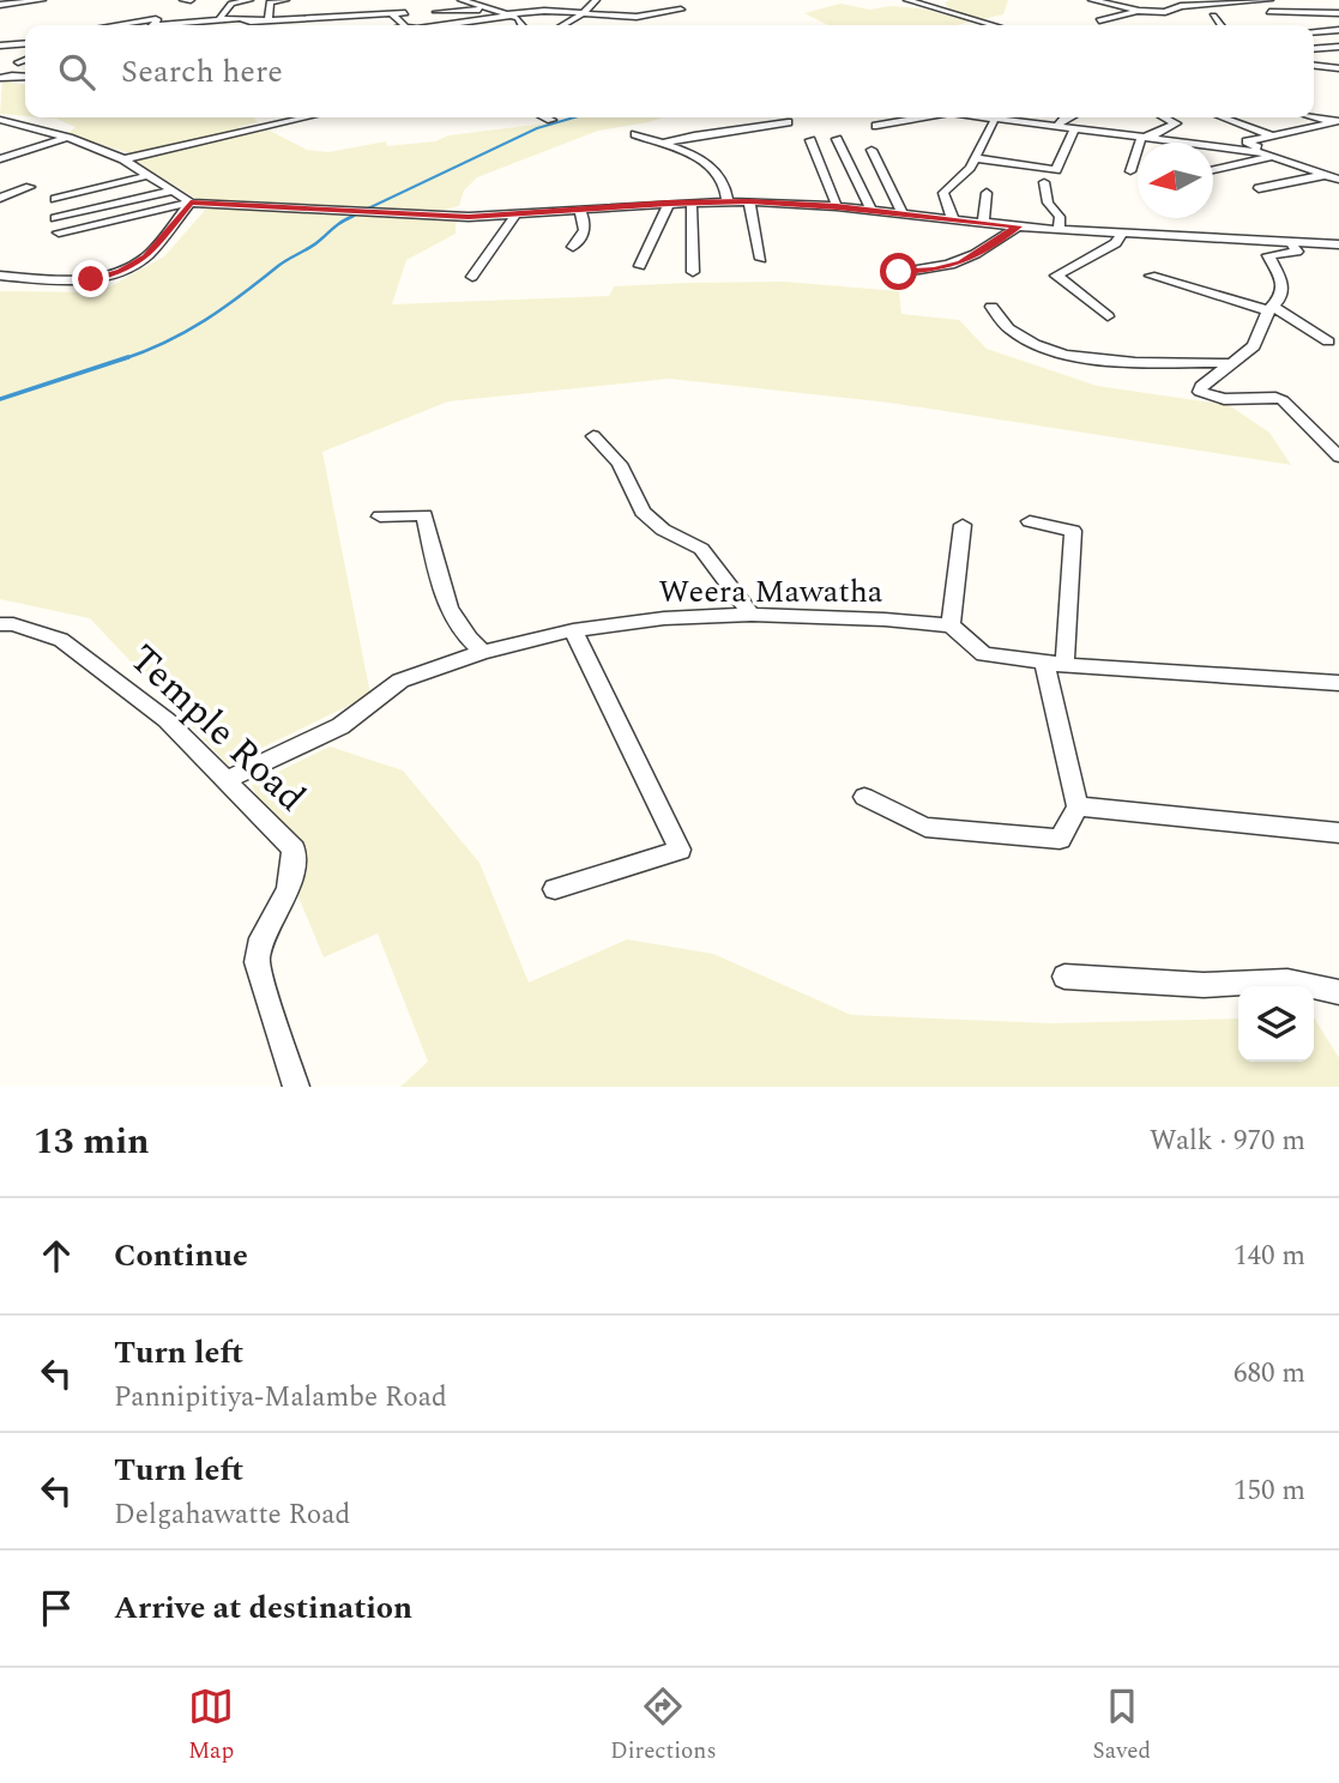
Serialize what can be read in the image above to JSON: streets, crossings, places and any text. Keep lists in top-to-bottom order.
{
  "streets": {
    "street": ["Weera Mawatha", "Temple Road"]
  },
  "crossings": [
    ["Weera Mawatha", "Temple Road"]
  ],
  "north": "left",
  "page": {
    "search": "Search here",
    "heading": ["13 min", "Walk · 970 m"],
    "list": [
      ["Continue", "140 m"],
      ["Turn left", "Pannipitiya-Malambe Road", "680 m"],
      ["Turn left", "Delgahawatte Road", "150 m"],
      "Arrive at destination"
    ],
    "nav": ["Map", "Directions", "Saved"]
  }
}
